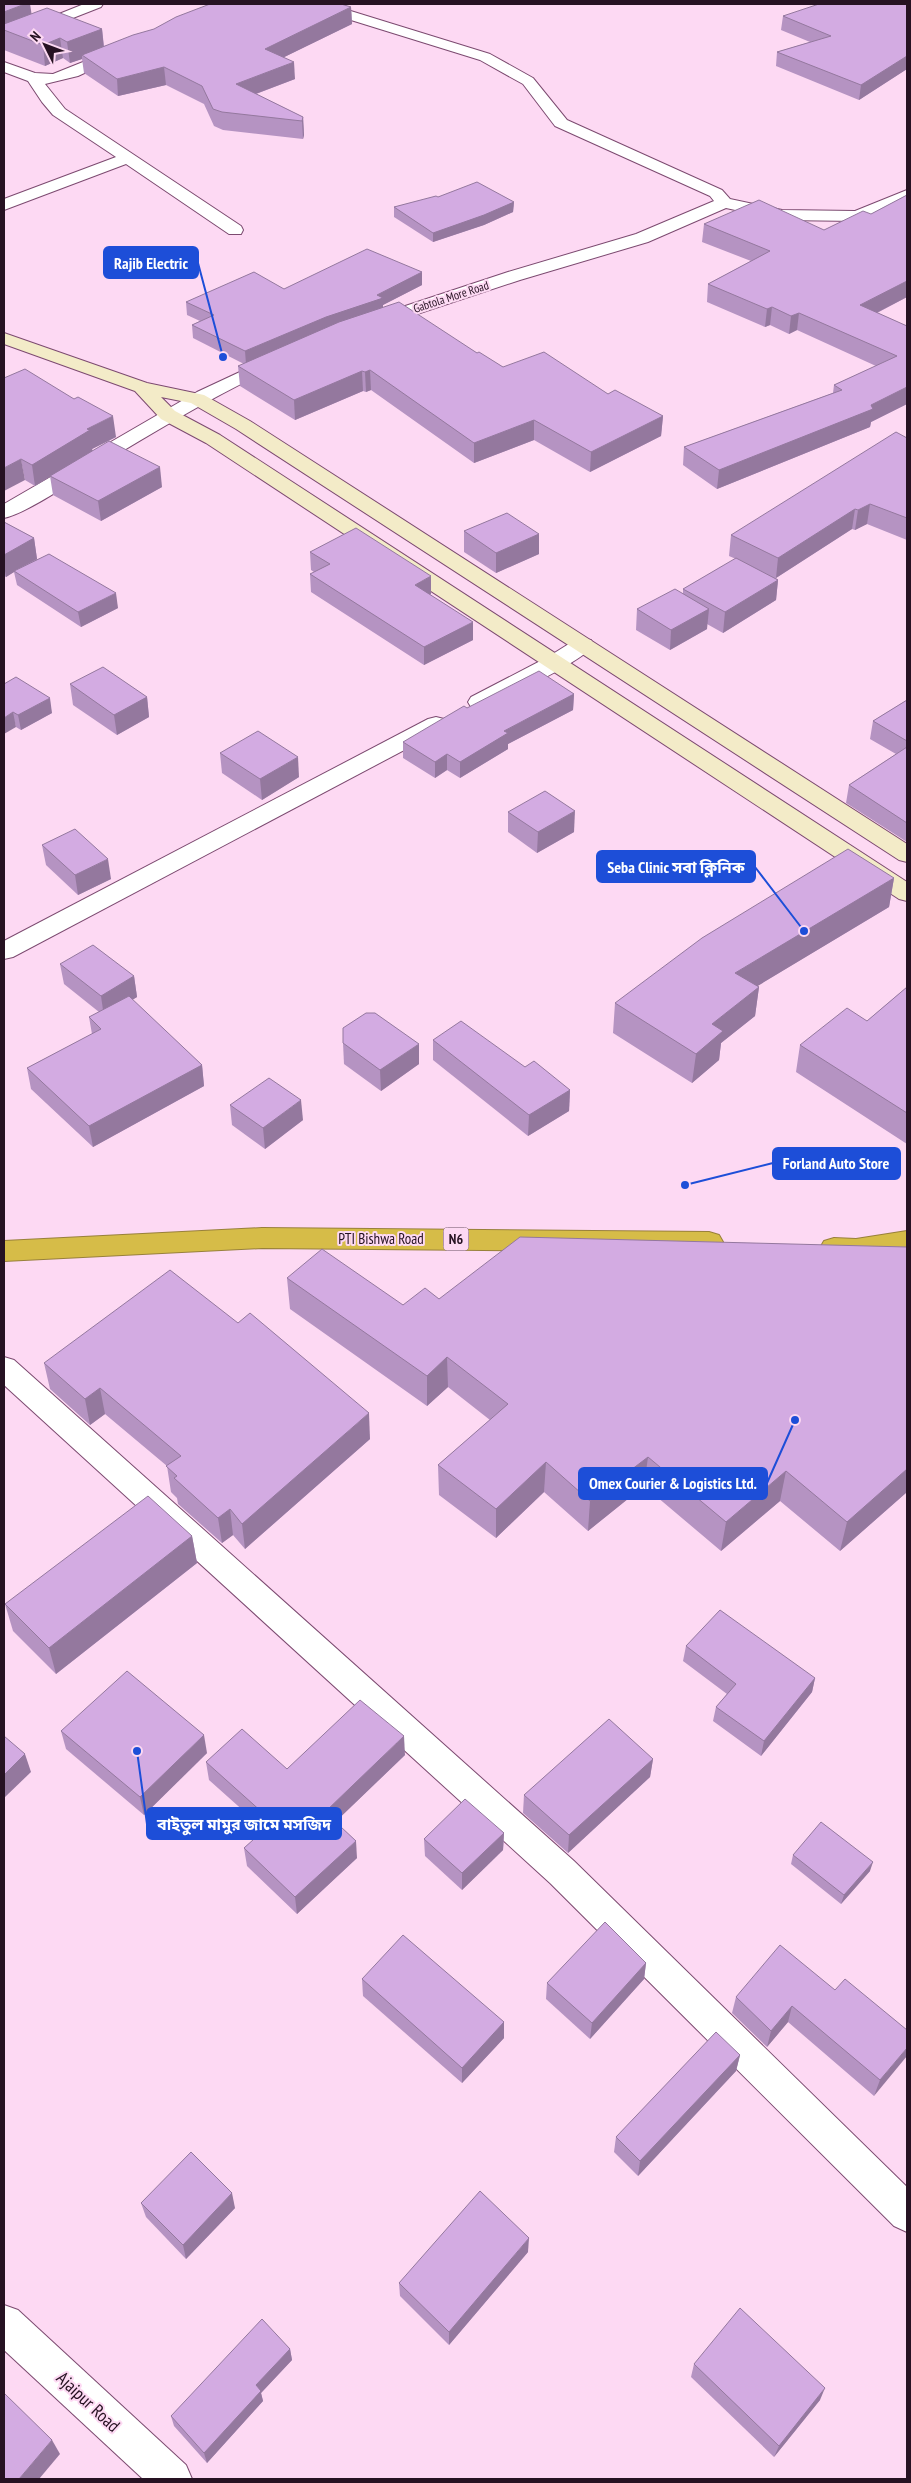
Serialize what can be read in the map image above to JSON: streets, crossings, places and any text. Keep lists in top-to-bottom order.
{
  "streets": {
    "highway": ["PTI Bishwa Road", "N6"],
    "street": ["Gabtola More Road", "Ajaipur Road"]
  },
  "places": [
    "Rajib Electric",
    "Seba Clinic সবা ক্লিনিক",
    "Forland Auto Store",
    "Omex Courier & Logistics Ltd.",
    "বাইতুল মামুর জামে মসজিদ"
  ],
  "north": "top left"
}
